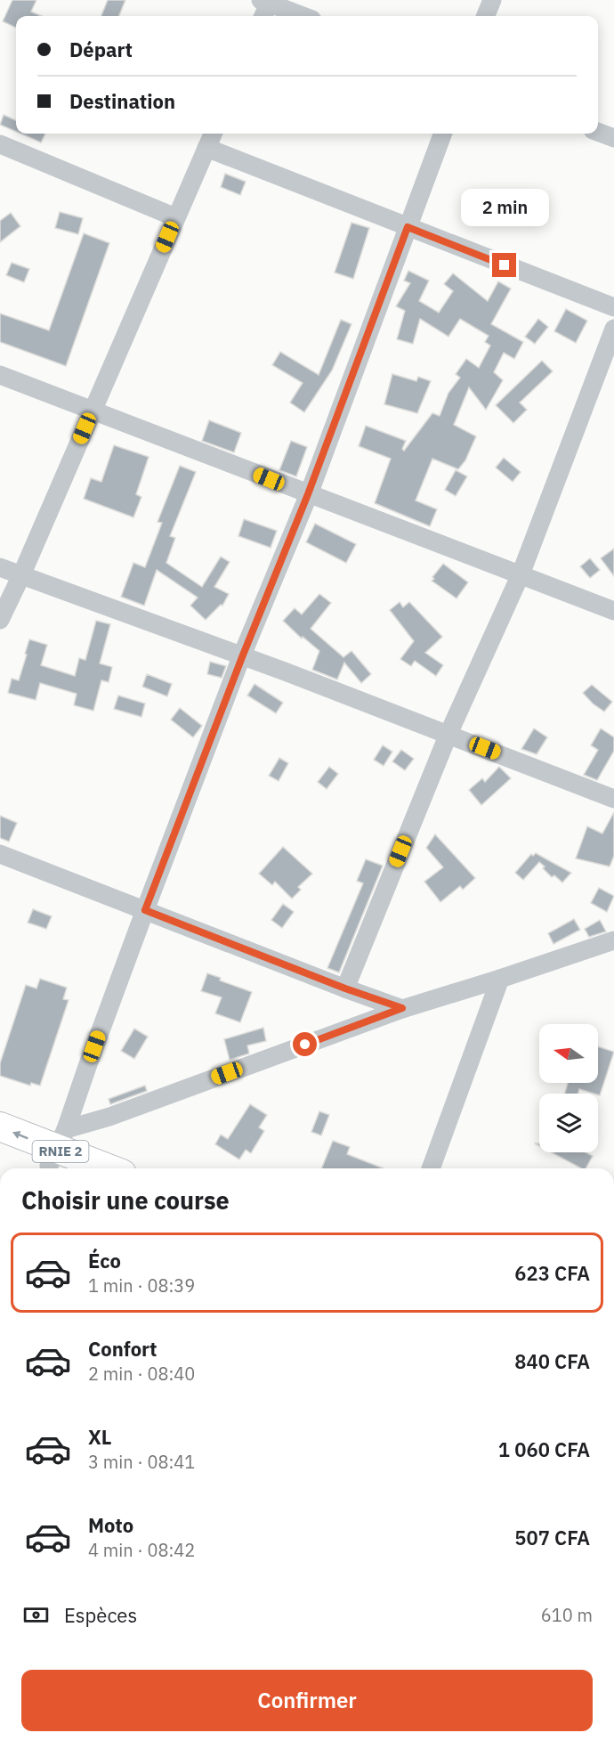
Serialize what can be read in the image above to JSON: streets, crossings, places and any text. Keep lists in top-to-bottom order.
{
  "streets": {
    "highway": ["RNIE 2"]
  },
  "north": "left",
  "page": {
    "banner": ["Départ", "Destination"],
    "bubble": "2 min",
    "heading": "Choisir une course",
    "list": [
      {
        "name": "Éco",
        "note": "1 min · 08:39",
        "value": "623 CFA"
      },
      {
        "name": "Confort",
        "note": "2 min · 08:40",
        "value": "840 CFA"
      },
      {
        "name": "XL",
        "note": "3 min · 08:41",
        "value": "1 060 CFA"
      },
      {
        "name": "Moto",
        "note": "4 min · 08:42",
        "value": "507 CFA"
      }
    ],
    "pay": ["Espèces", "610 m"],
    "buttons": "Confirmer"
  }
}
